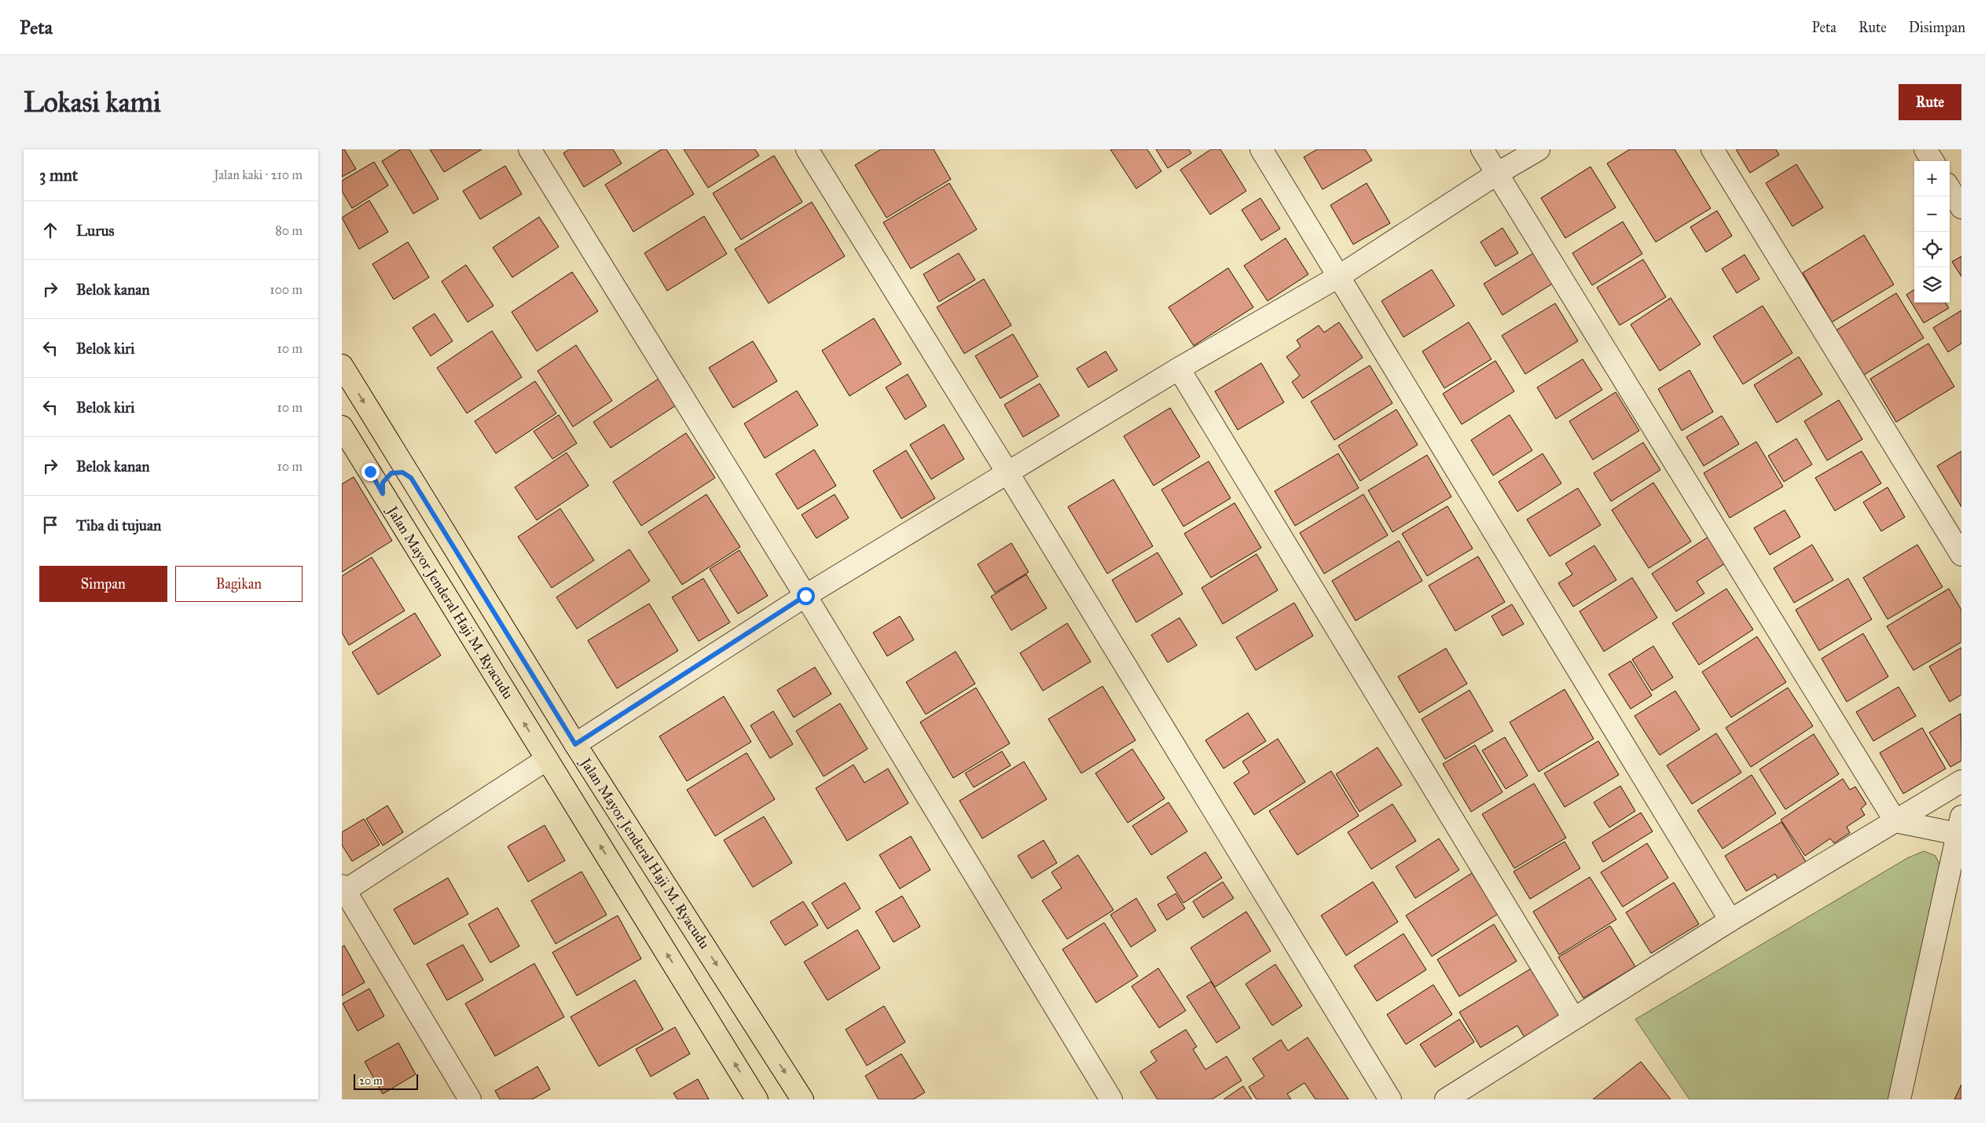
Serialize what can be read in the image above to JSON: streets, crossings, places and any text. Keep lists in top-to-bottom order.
{
  "streets": {
    "main road": ["Jalan Mayor Jenderal Haji M. Ryacudu"]
  },
  "scale_bar": "20 m",
  "page": {
    "header": "Peta",
    "nav": ["Peta", "Rute", "Disimpan"],
    "buttons": [
      "Rute",
      ["Simpan", "Bagikan"]
    ],
    "title": "Lokasi kami",
    "heading": ["3 mnt", "Jalan kaki · 210 m"],
    "map_buttons": ["+", "−"],
    "list": [
      ["Lurus", "80 m"],
      ["Belok kanan", "100 m"],
      ["Belok kiri", "10 m"],
      ["Belok kiri", "10 m"],
      ["Belok kanan", "10 m"],
      "Tiba di tujuan"
    ],
    "scale": "20 m"
  }
}
